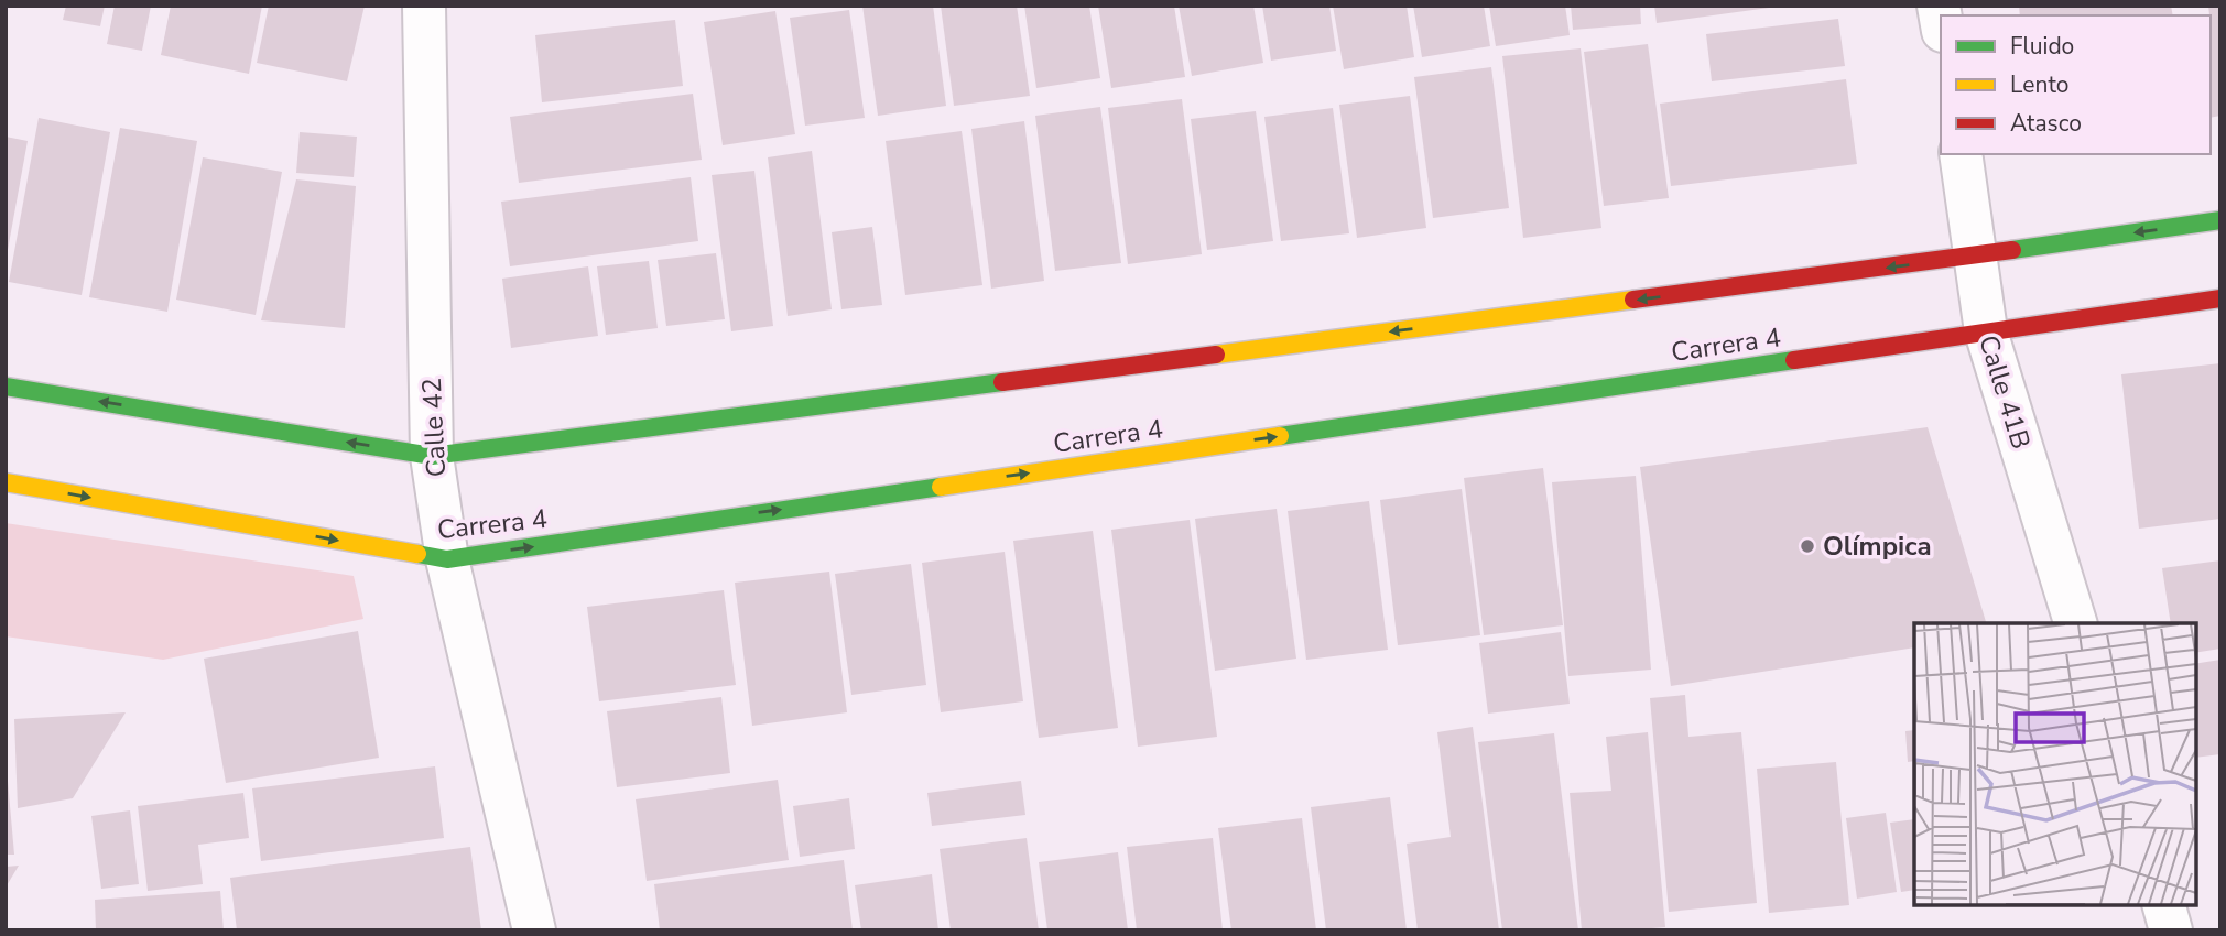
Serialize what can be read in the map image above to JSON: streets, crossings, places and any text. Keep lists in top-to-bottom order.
{
  "streets": {
    "street": ["Carrera 4", "Calle 41B", "Calle 42"]
  },
  "crossings": [
    ["Carrera 4", "Calle 41B"],
    ["Carrera 4", "Calle 42"]
  ],
  "places": ["Olímpica"],
  "legend": ["Fluido", "Lento", "Atasco"]
}
